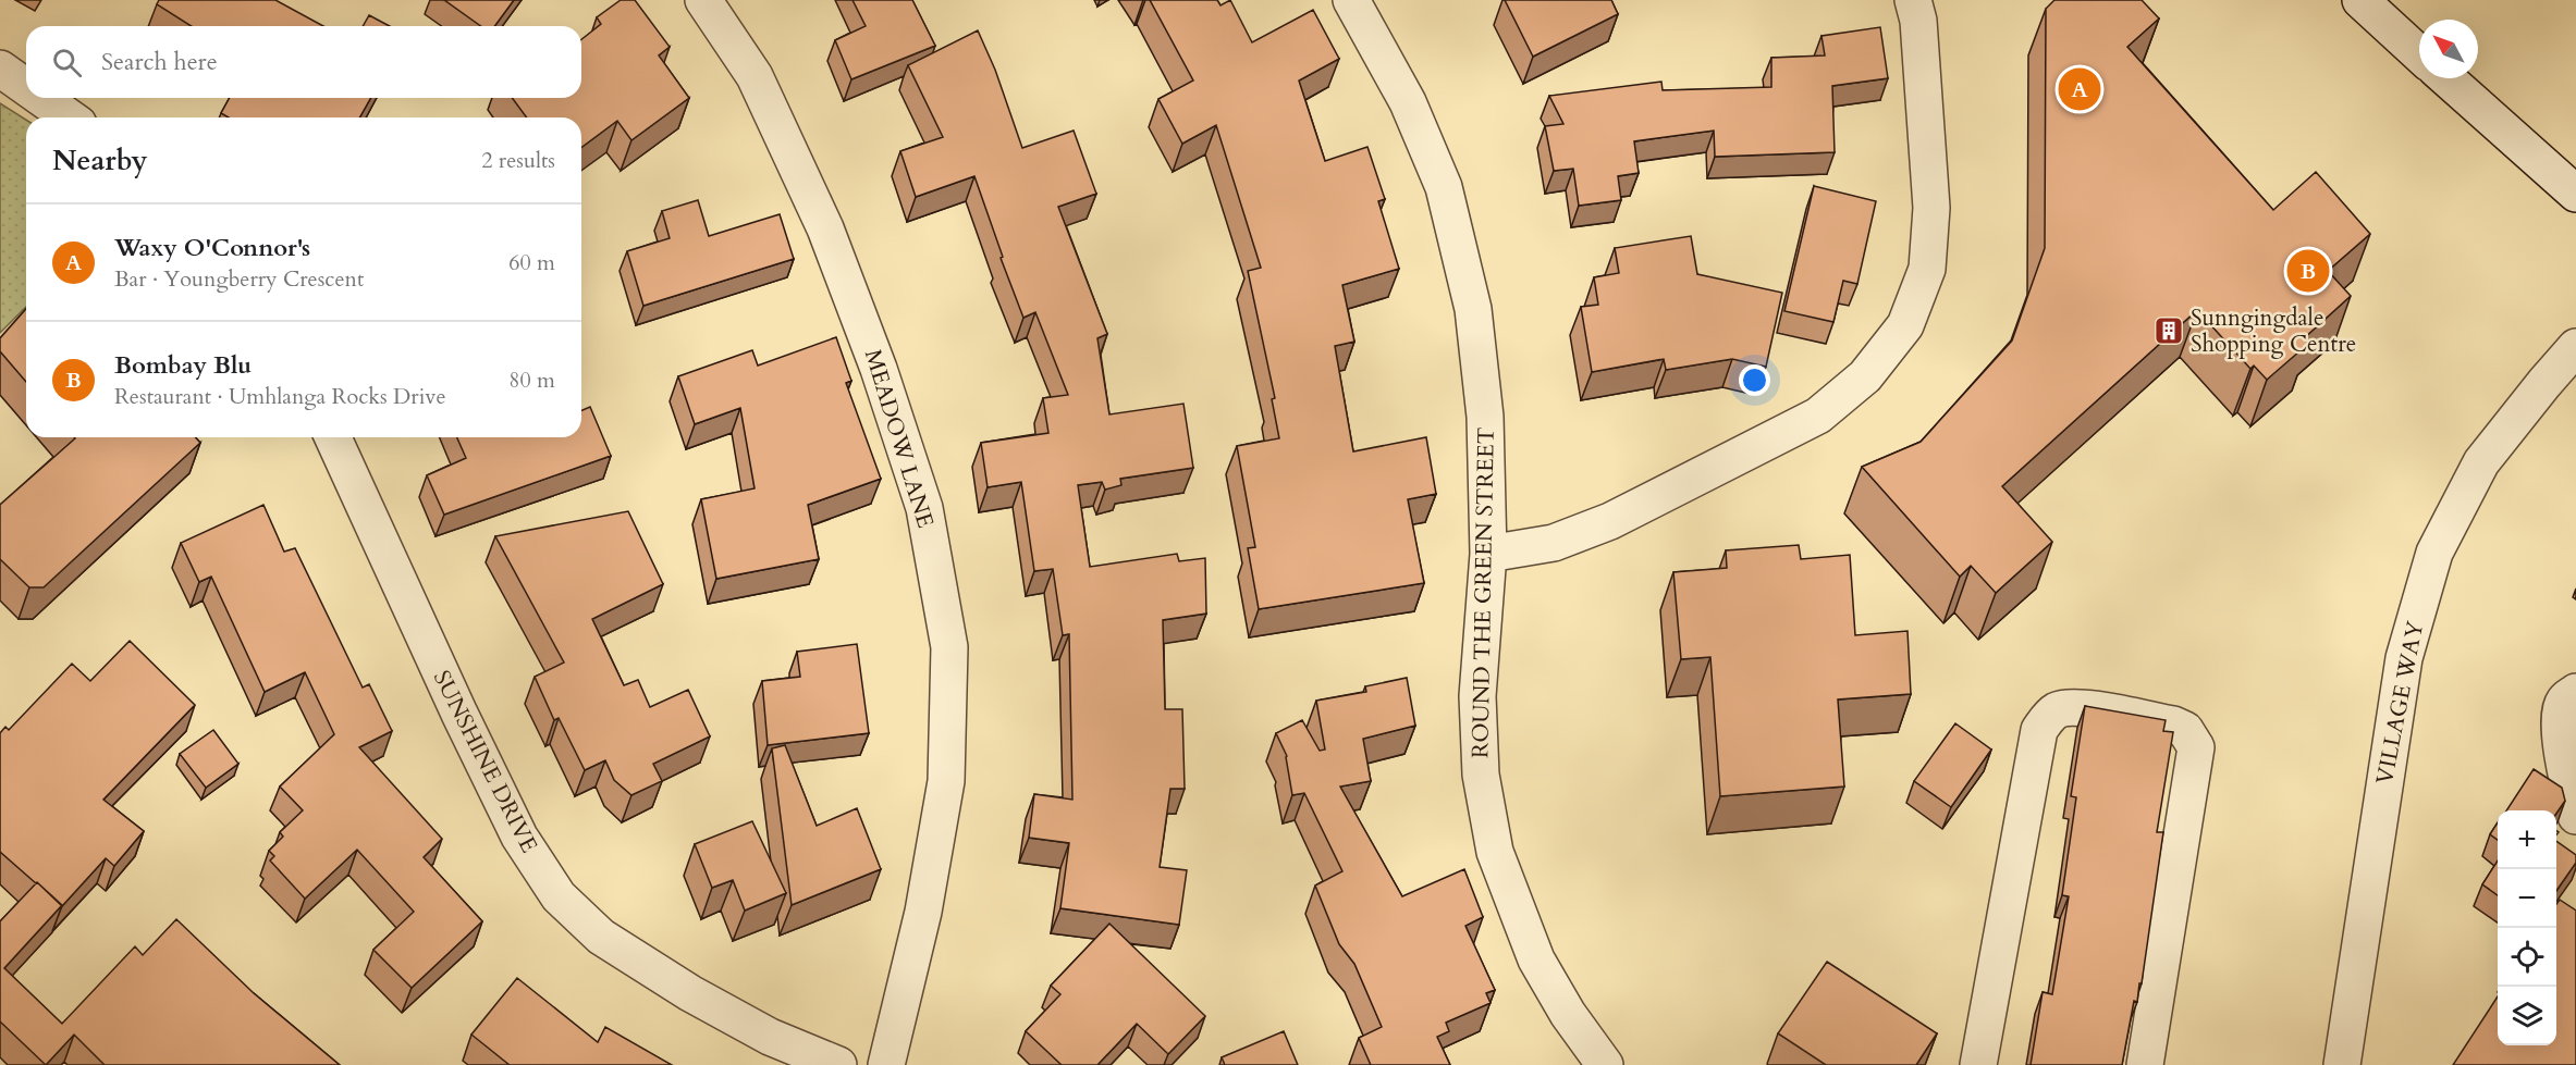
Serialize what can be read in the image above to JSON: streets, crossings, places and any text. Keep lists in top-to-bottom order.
{
  "streets": {
    "street": [
      "MEADOW LANE",
      "ROUND THE GREEN STREET",
      "VILLAGE WAY",
      "SUNSHINE DRIVE"
    ]
  },
  "places": {
    "building": ["Sunngingdale Shopping Centre"]
  },
  "north": "top left",
  "page": {
    "search": "Search here",
    "pins": ["A", "B"],
    "heading": ["Nearby", "2 results"],
    "list": [
      {
        "mark": "A",
        "name": "Waxy O'Connor's",
        "note": "Bar · Youngberry Crescent",
        "value": "60 m"
      },
      {
        "mark": "B",
        "name": "Bombay Blu",
        "note": "Restaurant · Umhlanga Rocks Drive",
        "value": "80 m"
      }
    ],
    "map_buttons": ["+", "−"]
  }
}
